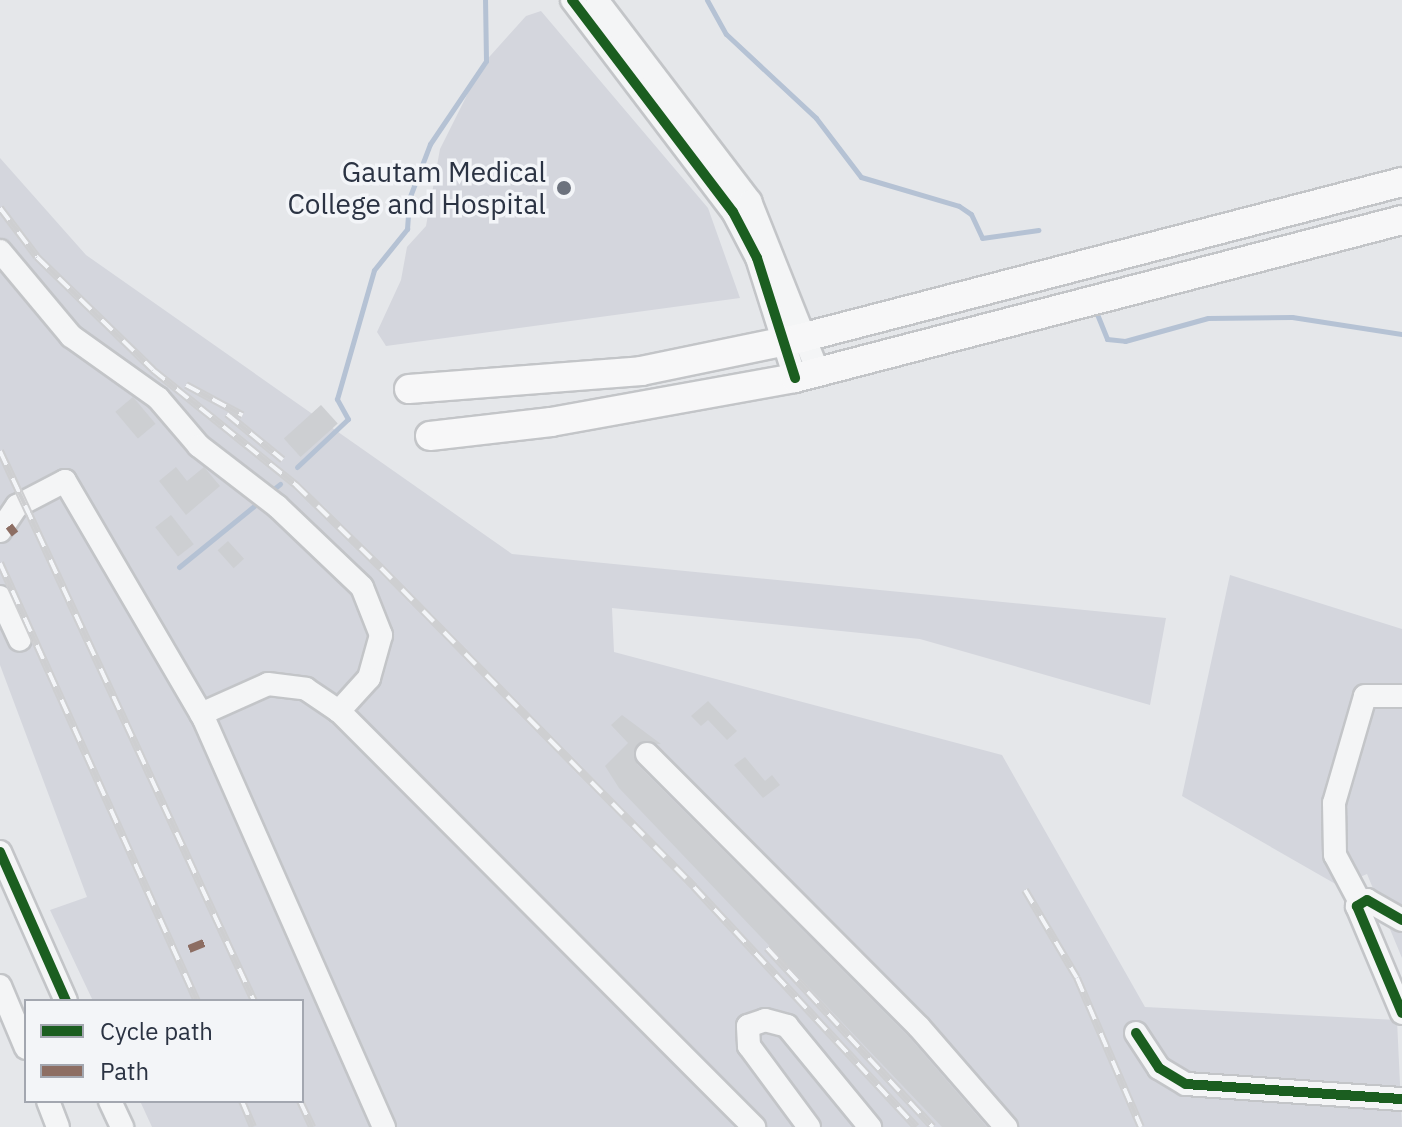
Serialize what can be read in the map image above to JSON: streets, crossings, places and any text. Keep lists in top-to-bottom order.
{
  "places": ["Gautam Medical College and Hospital"],
  "legend": ["Cycle path", "Path"]
}
